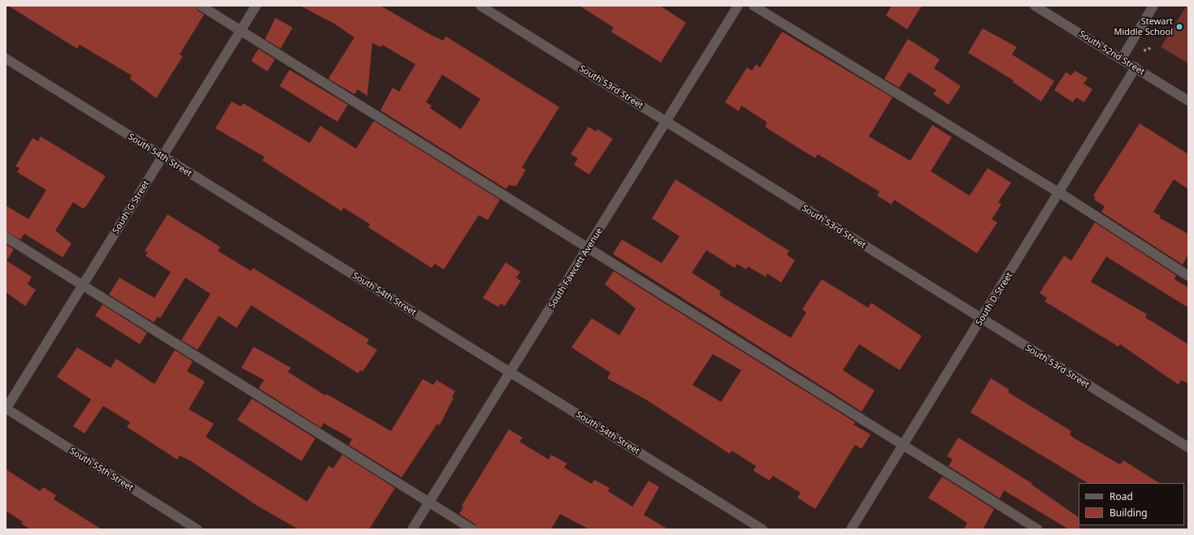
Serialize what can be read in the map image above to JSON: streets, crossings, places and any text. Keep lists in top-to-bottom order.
{
  "streets": {
    "street": [
      "South 52nd Street",
      "South 53rd Street",
      "South 54th Street",
      "South G Street",
      "South Fawcett Avenue",
      "South D Street",
      "South 55th Street"
    ]
  },
  "crossings": [
    ["South 52nd Street", "South D Street"],
    ["South 53rd Street", "South Fawcett Avenue"],
    ["South 53rd Street", "South D Street"],
    ["South 54th Street", "South G Street"],
    ["South 54th Street", "South Fawcett Avenue"],
    ["South G Street", "South 55th Street"]
  ],
  "places": ["Stewart Middle School"],
  "legend": ["Road", "Building"]
}
